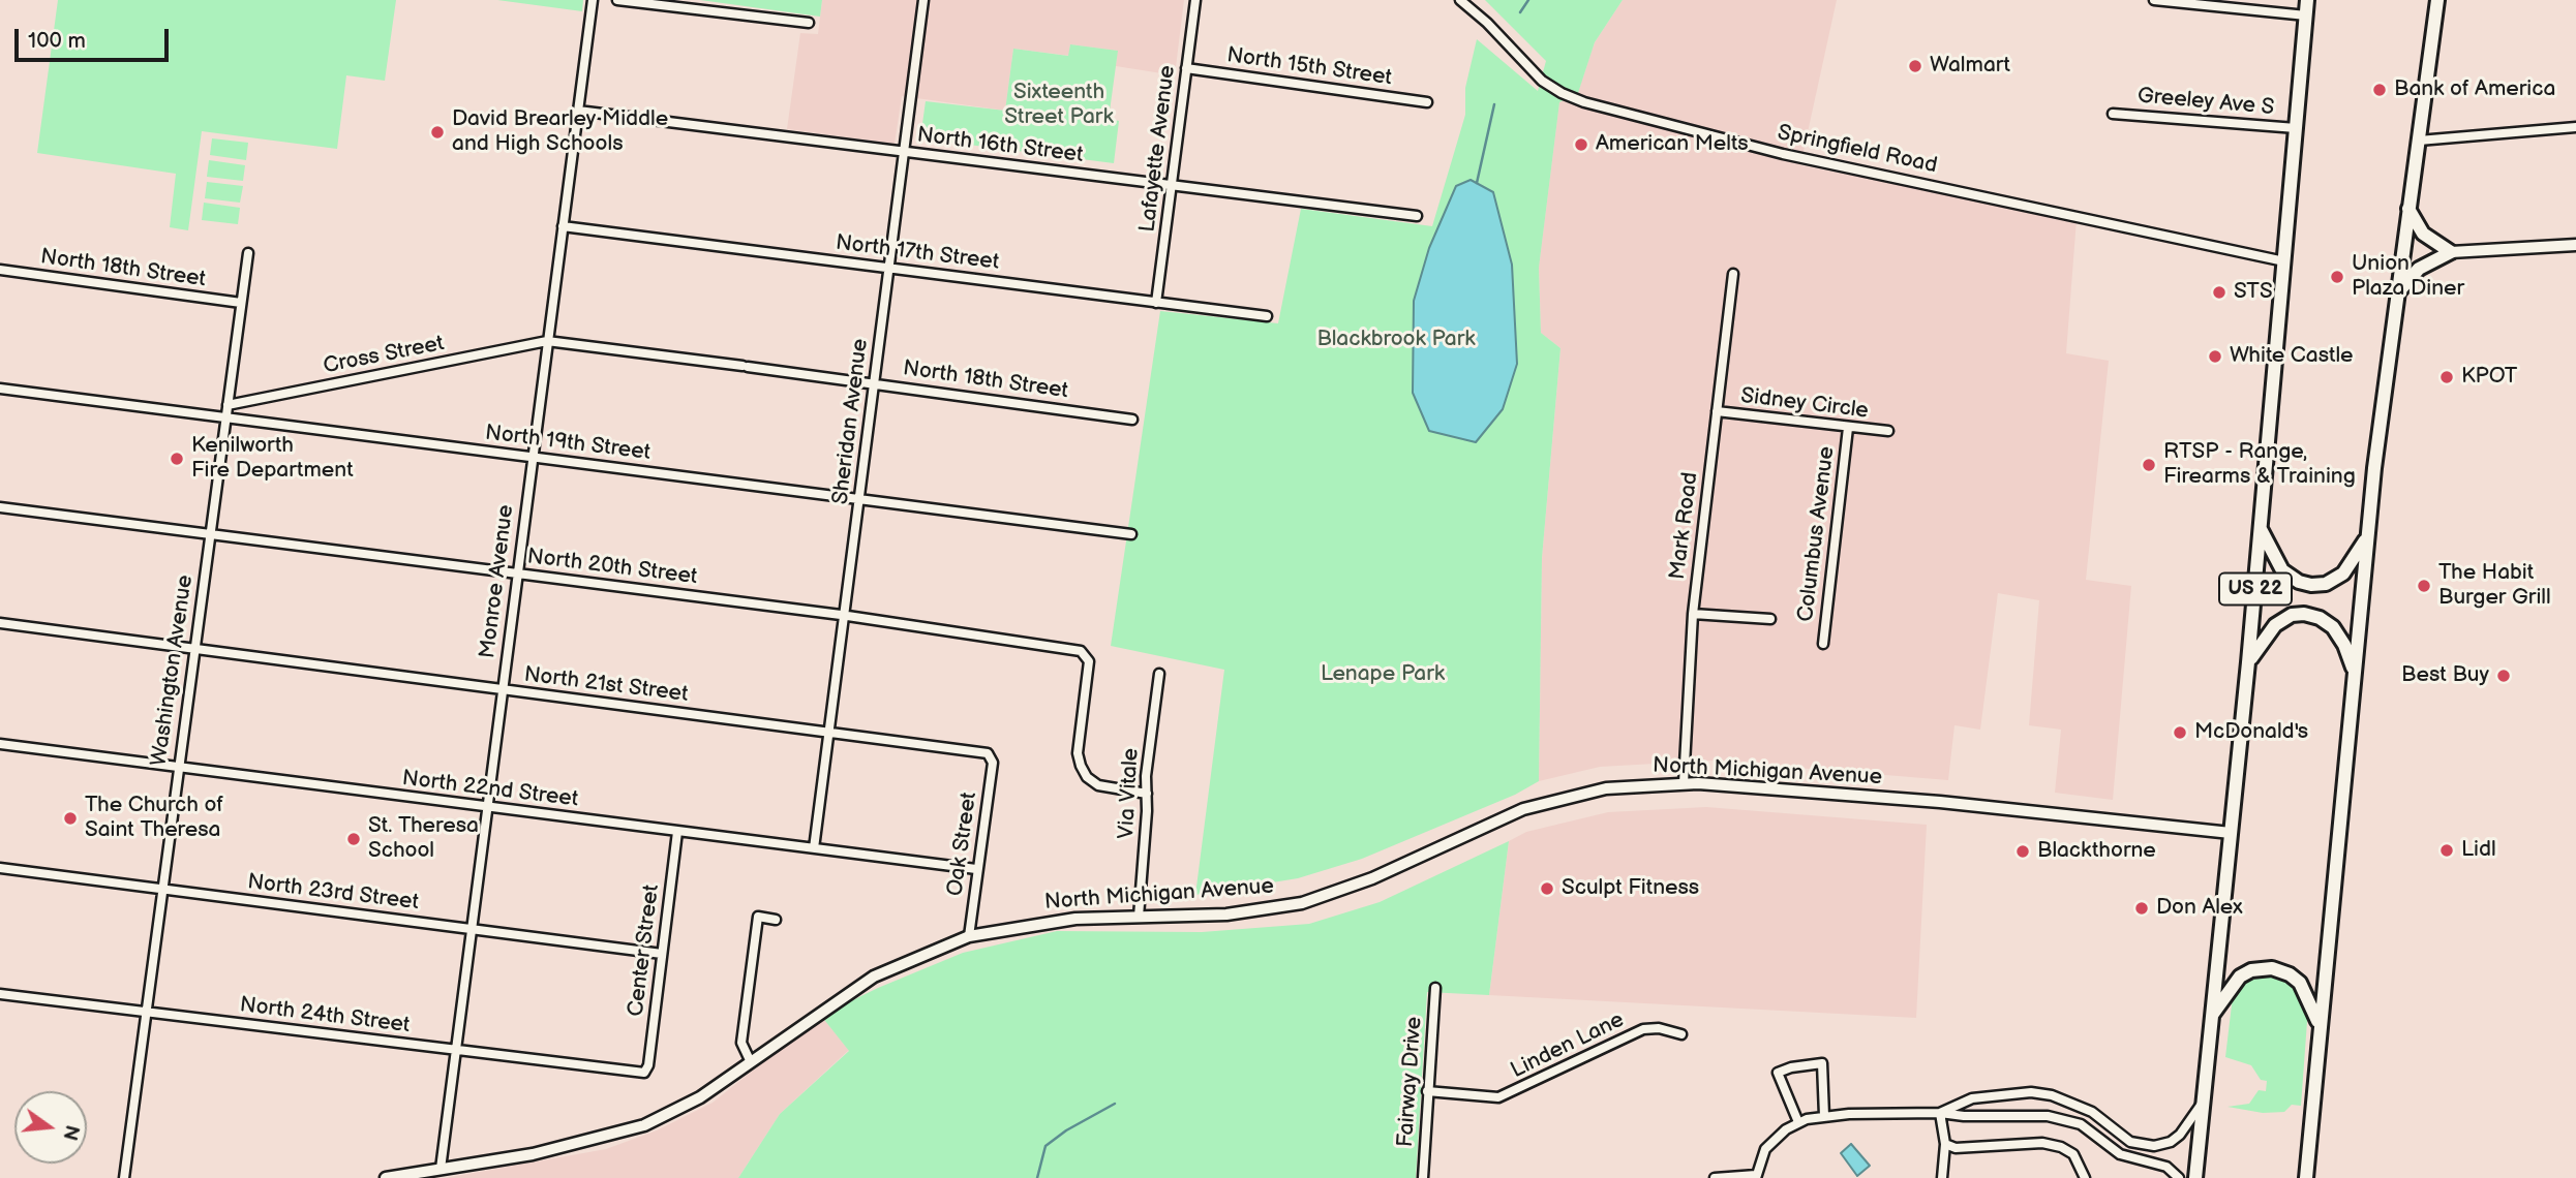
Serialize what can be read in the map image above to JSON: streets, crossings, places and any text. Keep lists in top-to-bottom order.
{
  "streets": {
    "highway": ["US 22"],
    "street": [
      "North 15th Street",
      "Greeley Ave S",
      "North 16th Street",
      "Lafayette Avenue",
      "Springfield Road",
      "North 17th Street",
      "North 18th Street",
      "Cross Street",
      "Sidney Circle",
      "Sheridan Avenue",
      "North 19th Street",
      "Mark Road",
      "Columbus Avenue",
      "North 20th Street",
      "Monroe Avenue",
      "Washington Avenue",
      "North 21st Street",
      "North Michigan Avenue",
      "North 22nd Street",
      "Via Vitale",
      "Oak Street",
      "North 23rd Street",
      "Center Street",
      "North 24th Street",
      "Linden Lane",
      "Fairway Drive"
    ]
  },
  "crossings": [
    ["North 15th Street", "Lafayette Avenue"],
    ["Greeley Ave S", "US 22"],
    ["North 16th Street", "Lafayette Avenue"],
    ["North 16th Street", "Sheridan Avenue"],
    ["North 16th Street", "Monroe Avenue"],
    ["Lafayette Avenue", "North 17th Street"],
    ["Springfield Road", "US 22"],
    ["North 17th Street", "Sheridan Avenue"],
    ["North 17th Street", "Monroe Avenue"],
    ["North 18th Street", "Cross Street"],
    ["North 18th Street", "Sheridan Avenue"],
    ["North 18th Street", "Monroe Avenue"],
    ["North 18th Street", "Washington Avenue"],
    ["Cross Street", "Monroe Avenue"],
    ["Cross Street", "Washington Avenue"],
    ["Sidney Circle", "Mark Road"],
    ["Sidney Circle", "Columbus Avenue"],
    ["Sheridan Avenue", "North 19th Street"],
    ["Sheridan Avenue", "North 20th Street"],
    ["Sheridan Avenue", "North 21st Street"],
    ["Sheridan Avenue", "North 22nd Street"],
    ["North 19th Street", "Monroe Avenue"],
    ["North 19th Street", "Washington Avenue"],
    ["Mark Road", "North Michigan Avenue"],
    ["North 20th Street", "Monroe Avenue"],
    ["North 20th Street", "Washington Avenue"],
    ["North 20th Street", "Via Vitale"],
    ["Monroe Avenue", "North 21st Street"],
    ["Monroe Avenue", "North Michigan Avenue"],
    ["Monroe Avenue", "North 22nd Street"],
    ["Monroe Avenue", "North 23rd Street"],
    ["Monroe Avenue", "North 24th Street"],
    ["US 22", "North Michigan Avenue"],
    ["Washington Avenue", "North 21st Street"],
    ["Washington Avenue", "North 22nd Street"],
    ["Washington Avenue", "North 23rd Street"],
    ["Washington Avenue", "North 24th Street"],
    ["North 21st Street", "Oak Street"],
    ["North Michigan Avenue", "Via Vitale"],
    ["North Michigan Avenue", "Oak Street"],
    ["North 22nd Street", "Oak Street"],
    ["North 22nd Street", "Center Street"],
    ["North 23rd Street", "Center Street"],
    ["Center Street", "North 24th Street"],
    ["Linden Lane", "Fairway Drive"]
  ],
  "parks": ["Sixteenth Street Park", "Blackbrook Park", "Lenape Park"],
  "places": [
    "Walmart",
    "Bank of America",
    "David Brearley Middle and High Schools",
    "American Melts",
    "Union Plaza Diner",
    "STS",
    "White Castle",
    "KPOT",
    "Kenilworth Fire Department",
    "RTSP - Range, Firearms & Training",
    "The Habit Burger Grill",
    "Best Buy",
    "McDonald's",
    "The Church of Saint Theresa",
    "St. Theresa School",
    "Lidl",
    "Blackthorne",
    "Sculpt Fitness",
    "Don Alex"
  ],
  "scale_bar": "100 m",
  "north": "right"
}
